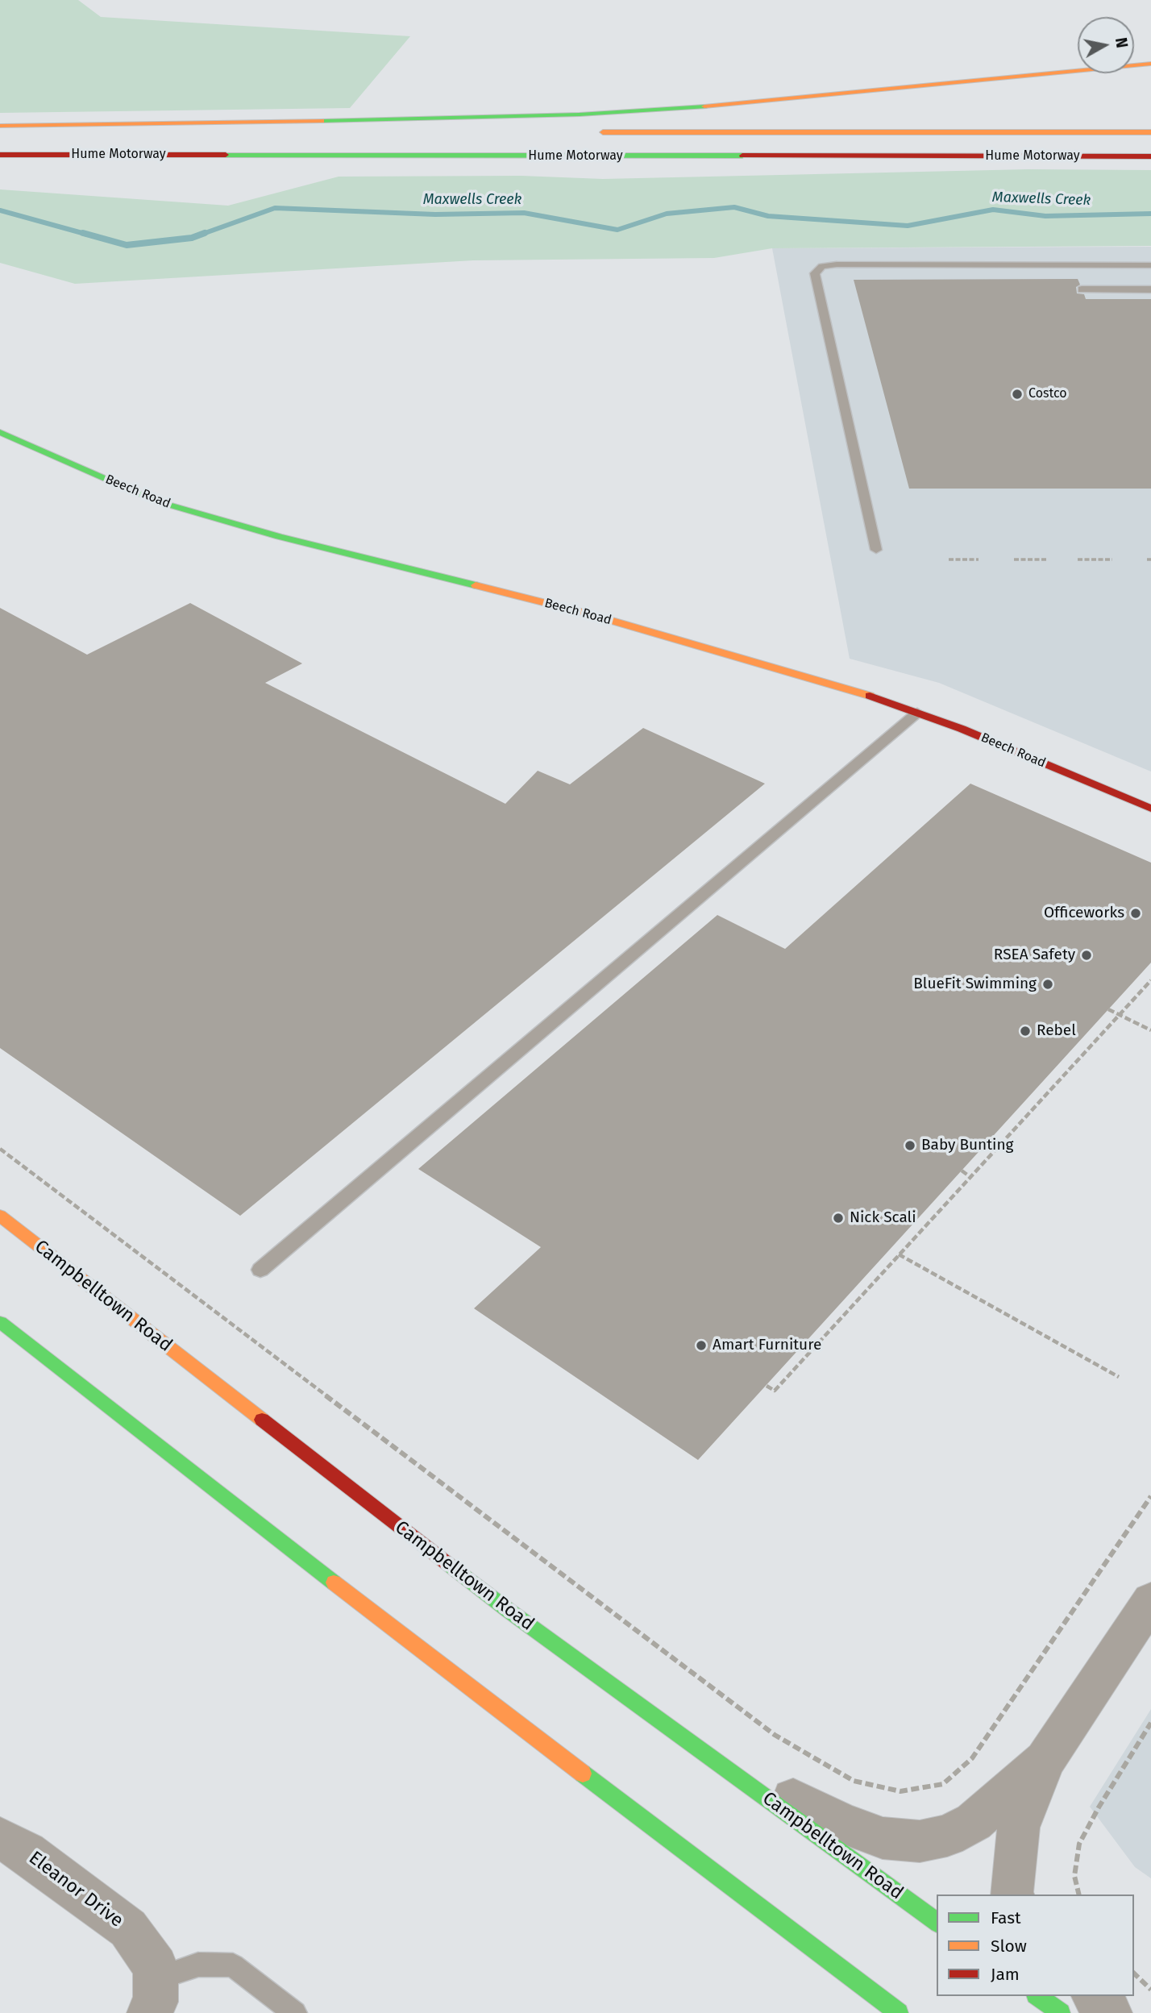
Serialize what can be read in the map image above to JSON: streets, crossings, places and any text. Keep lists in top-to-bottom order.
{
  "streets": {
    "main road": ["Hume Motorway", "Beech Road", "Campbelltown Road"],
    "street": ["Eleanor Drive"]
  },
  "water": ["Maxwells Creek"],
  "places": [
    "Costco",
    "Officeworks",
    "RSEA Safety",
    "BlueFit Swimming",
    "Rebel",
    "Baby Bunting",
    "Nick Scali",
    "Amart Furniture"
  ],
  "legend": ["Fast", "Slow", "Jam"],
  "north": "right"
}
